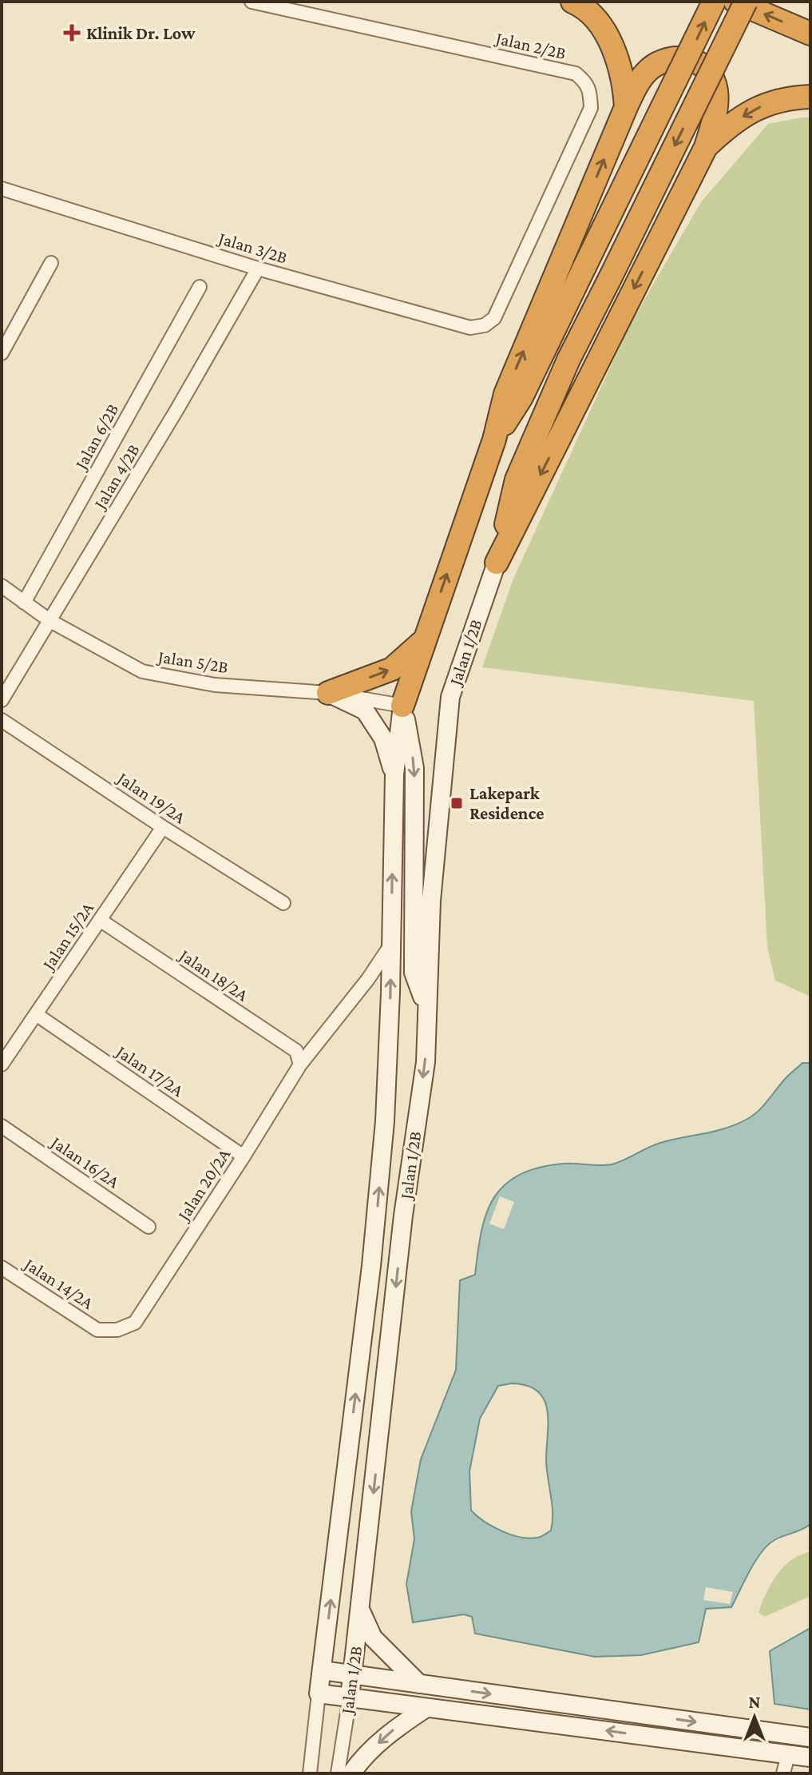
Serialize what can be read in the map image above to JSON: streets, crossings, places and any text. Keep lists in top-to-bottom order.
{
  "streets": {
    "street": [
      "Jalan 2/2B",
      "Jalan 3/2B",
      "Jalan 6/2B",
      "Jalan 4/2B",
      "Jalan 1/2B",
      "Jalan 5/2B",
      "Jalan 19/2A",
      "Jalan 15/2A",
      "Jalan 18/2A",
      "Jalan 17/2A",
      "Jalan 16/2A",
      "Jalan 20/2A",
      "Jalan 14/2A"
    ]
  },
  "crossings": [
    ["Jalan 2/2B", "Jalan 3/2B"],
    ["Jalan 3/2B", "Jalan 4/2B"],
    ["Jalan 6/2B", "Jalan 5/2B"],
    ["Jalan 4/2B", "Jalan 5/2B"],
    ["Jalan 1/2B", "Jalan 5/2B"],
    ["Jalan 1/2B", "Jalan 20/2A"],
    ["Jalan 19/2A", "Jalan 15/2A"],
    ["Jalan 15/2A", "Jalan 18/2A"],
    ["Jalan 15/2A", "Jalan 17/2A"],
    ["Jalan 18/2A", "Jalan 20/2A"],
    ["Jalan 17/2A", "Jalan 20/2A"],
    ["Jalan 20/2A", "Jalan 14/2A"]
  ],
  "places": {
    "health": ["Klinik Dr. Low"],
    "transit": ["Lakepark Residence"]
  },
  "north": "top"
}
